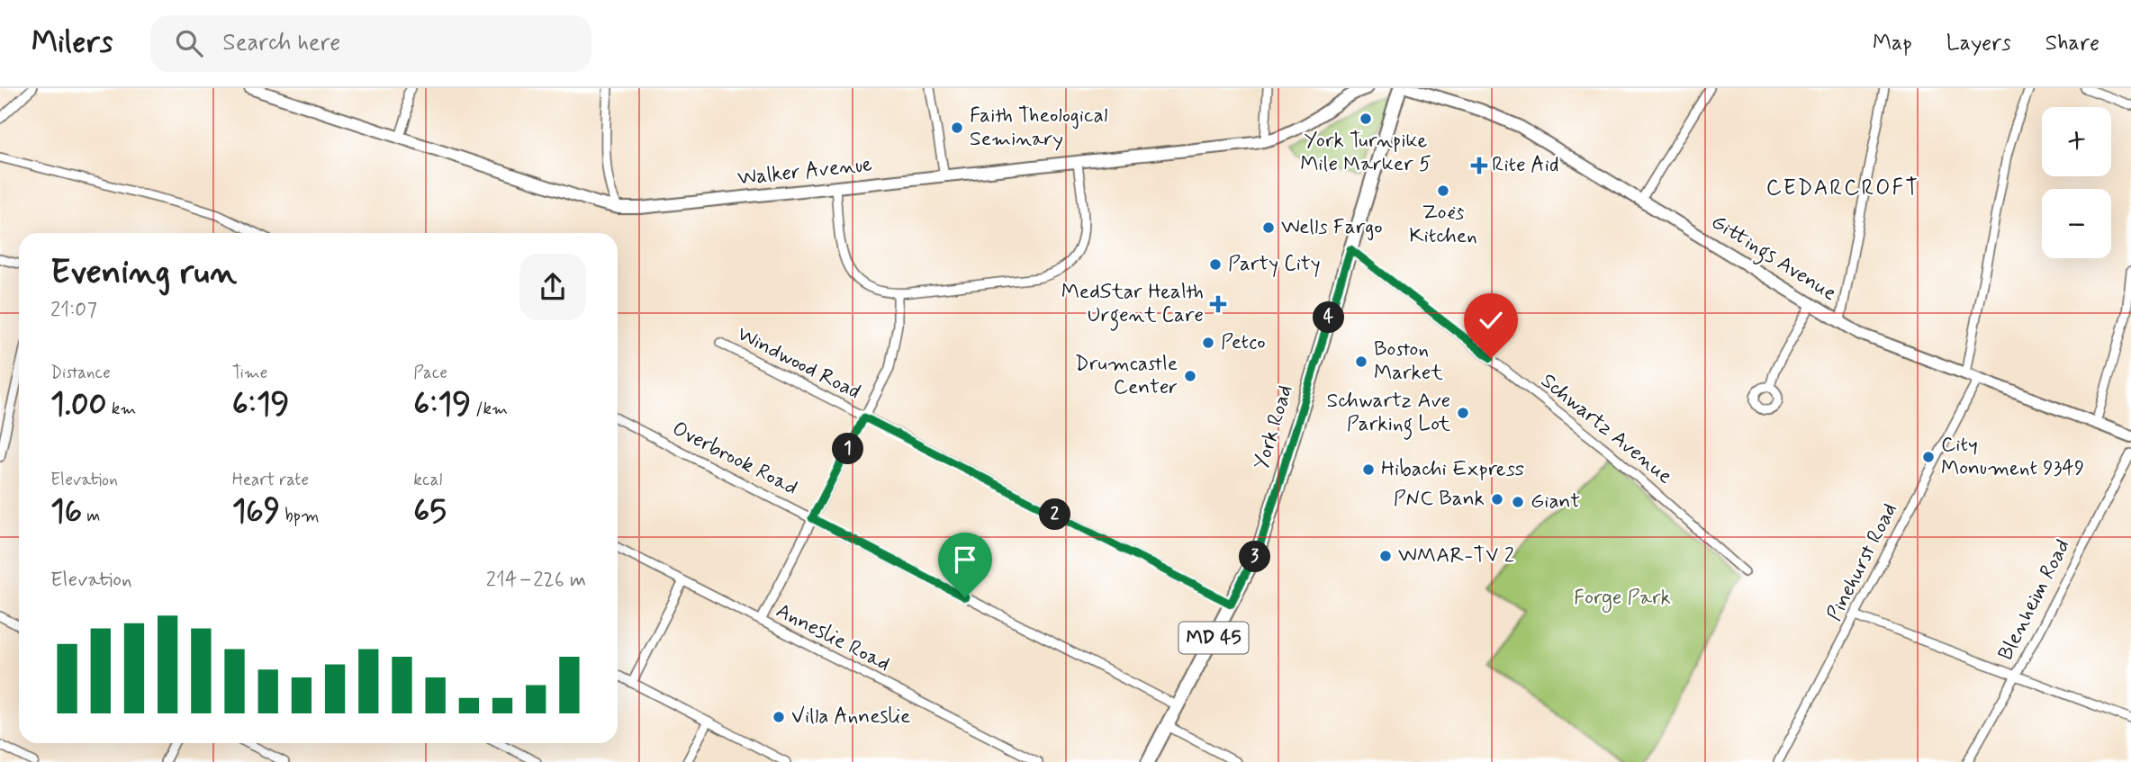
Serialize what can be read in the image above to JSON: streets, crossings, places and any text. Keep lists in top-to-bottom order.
{
  "streets": {
    "main road": ["York Road", "MD 45"],
    "street": [
      "Walker Avenue",
      "Gittings Avenue",
      "Windwood Road",
      "Schwartz Avenue",
      "Overbrook Road",
      "Pinehurst Road",
      "Blenheim Road",
      "Anneslie Road"
    ]
  },
  "crossings": [
    ["Gittings Avenue", "Pinehurst Road"],
    ["Windwood Road", "York Road"],
    ["York Road", "Schwartz Avenue"],
    ["York Road", "Overbrook Road"]
  ],
  "districts": ["CEDARCROFT"],
  "parks": ["Forge Park"],
  "places": {
    "other": [
      "York Turnpike Mile Marker 5",
      "Faith Theological Seminary",
      "Zoës Kitchen",
      "Wells Fargo",
      "Party City",
      "Petco",
      "Boston Market",
      "Drumcastle Center",
      "Schwartz Ave Parking Lot",
      "City Monument 9349",
      "Hibachi Express",
      "PNC Bank",
      "Giant",
      "WMAR-TV 2",
      "Villa Anneslie"
    ],
    "health": ["Rite Aid", "MedStar Health Urgent Care"]
  },
  "page": {
    "header": "Milers",
    "search": "Search here",
    "nav": ["Map", "Layers", "Share"],
    "map_buttons": ["+", "−"],
    "heading": ["Evening run", "21:07"],
    "pins": [
      "4",
      "1",
      "2",
      "3"
    ],
    "stats": [
      ["Distance", "1.00 km"],
      ["Time", "6:19"],
      ["Pace", "6:19 /km"],
      ["Elevation", "16 m"],
      ["Heart rate", "169 bpm"],
      ["kcal", "65"]
    ],
    "chart": ["Elevation", "214–226 m"]
  }
}
